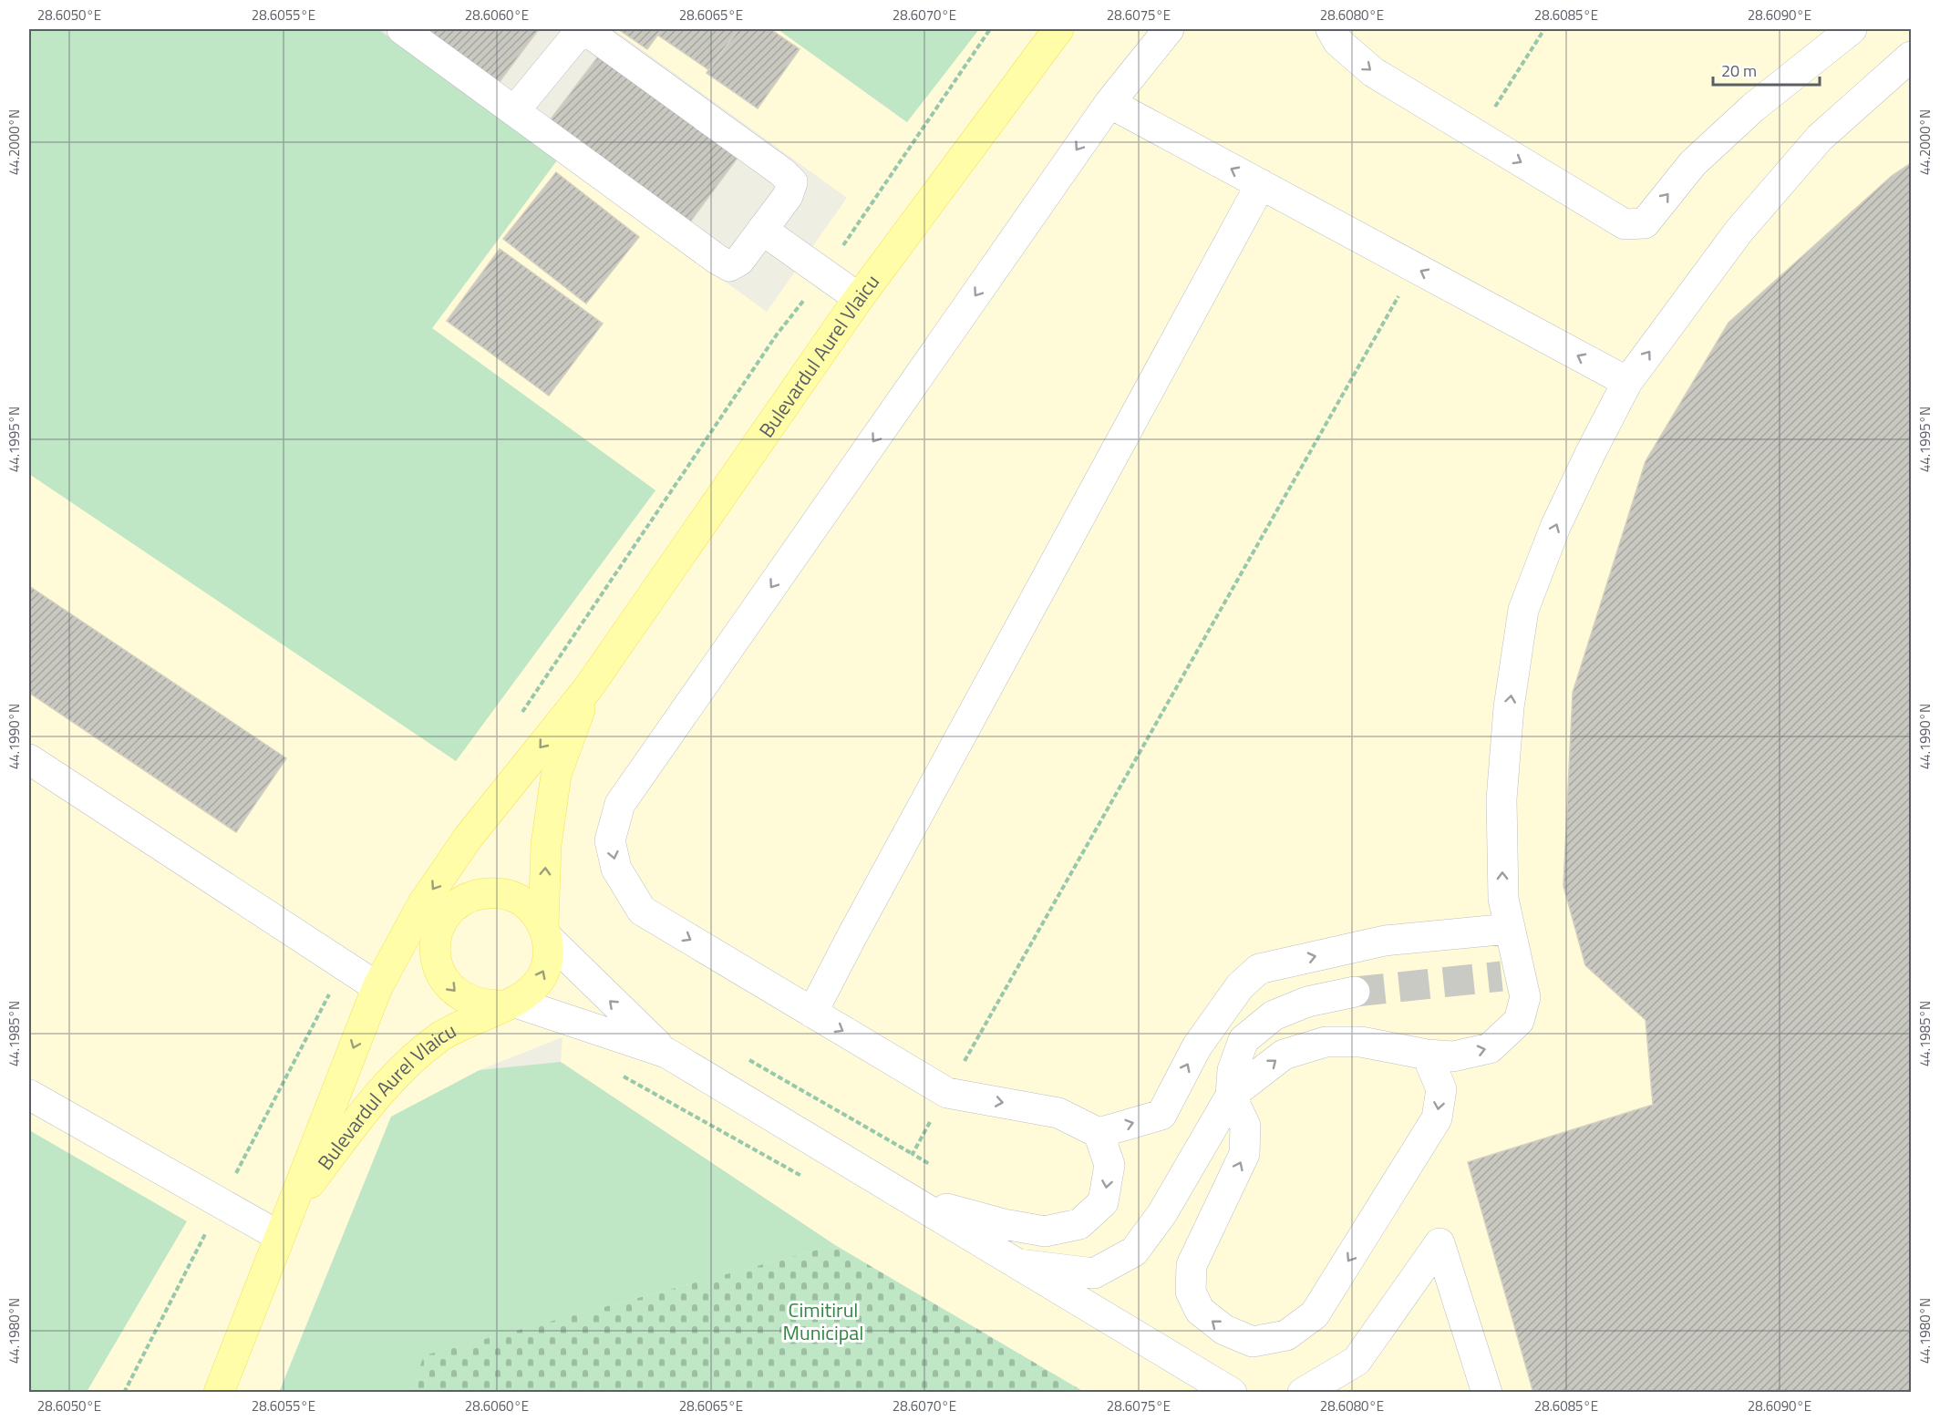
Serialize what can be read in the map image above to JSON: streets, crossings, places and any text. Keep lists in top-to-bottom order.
{
  "streets": {
    "main road": ["Bulevardul Aurel Vlaicu"]
  },
  "parks": ["Cimitirul Municipal"],
  "scale_bar": "20 m",
  "coordinates": [
    "28.6050°E",
    "28.6055°E",
    "28.6060°E",
    "28.6065°E",
    "28.6070°E",
    "28.6075°E",
    "28.6080°E",
    "28.6085°E",
    "28.6090°E",
    "44.2000°N",
    "44.1995°N",
    "44.1990°N",
    "44.1985°N",
    "44.1980°N"
  ]
}
